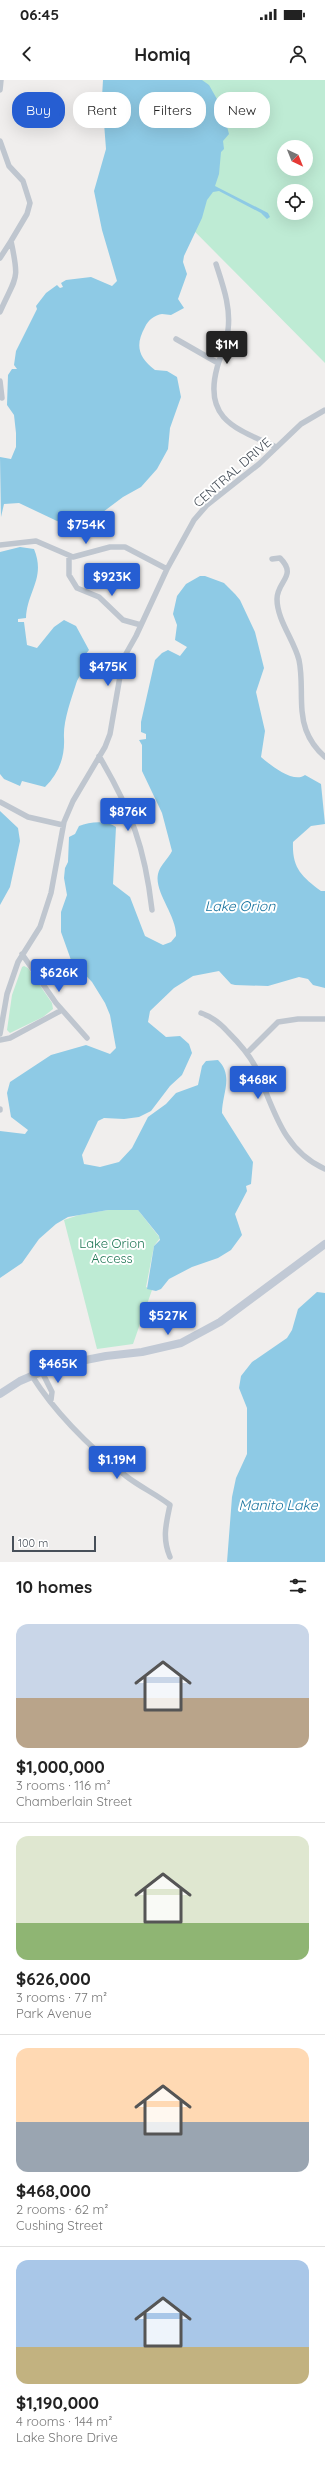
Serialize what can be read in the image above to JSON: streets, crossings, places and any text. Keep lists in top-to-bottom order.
{
  "streets": {
    "street": ["CENTRAL DRIVE"]
  },
  "water": ["Lake Orion", "Manito Lake"],
  "parks": ["Lake Orion Access"],
  "scale_bar": "100 m",
  "north": "bottom right",
  "page": {
    "status": "06:45",
    "header": "Homiq",
    "chip": [
      "Buy",
      "Rent",
      "Filters",
      "New"
    ],
    "price": [
      "$1M",
      "$754K",
      "$923K",
      "$475K",
      "$876K",
      "$626K",
      "$468K",
      "$527K",
      "$465K",
      "$1.19M"
    ],
    "scale": "100 m",
    "heading": "10 homes",
    "list": [
      {
        "name": "$1,000,000",
        "note": "3 rooms · 116 m² · Chamberlain Street"
      },
      {
        "name": "$626,000",
        "note": "3 rooms · 77 m² · Park Avenue"
      },
      {
        "name": "$468,000",
        "note": "2 rooms · 62 m² · Cushing Street"
      },
      {
        "name": "$1,190,000",
        "note": "4 rooms · 144 m² · Lake Shore Drive"
      }
    ]
  }
}
